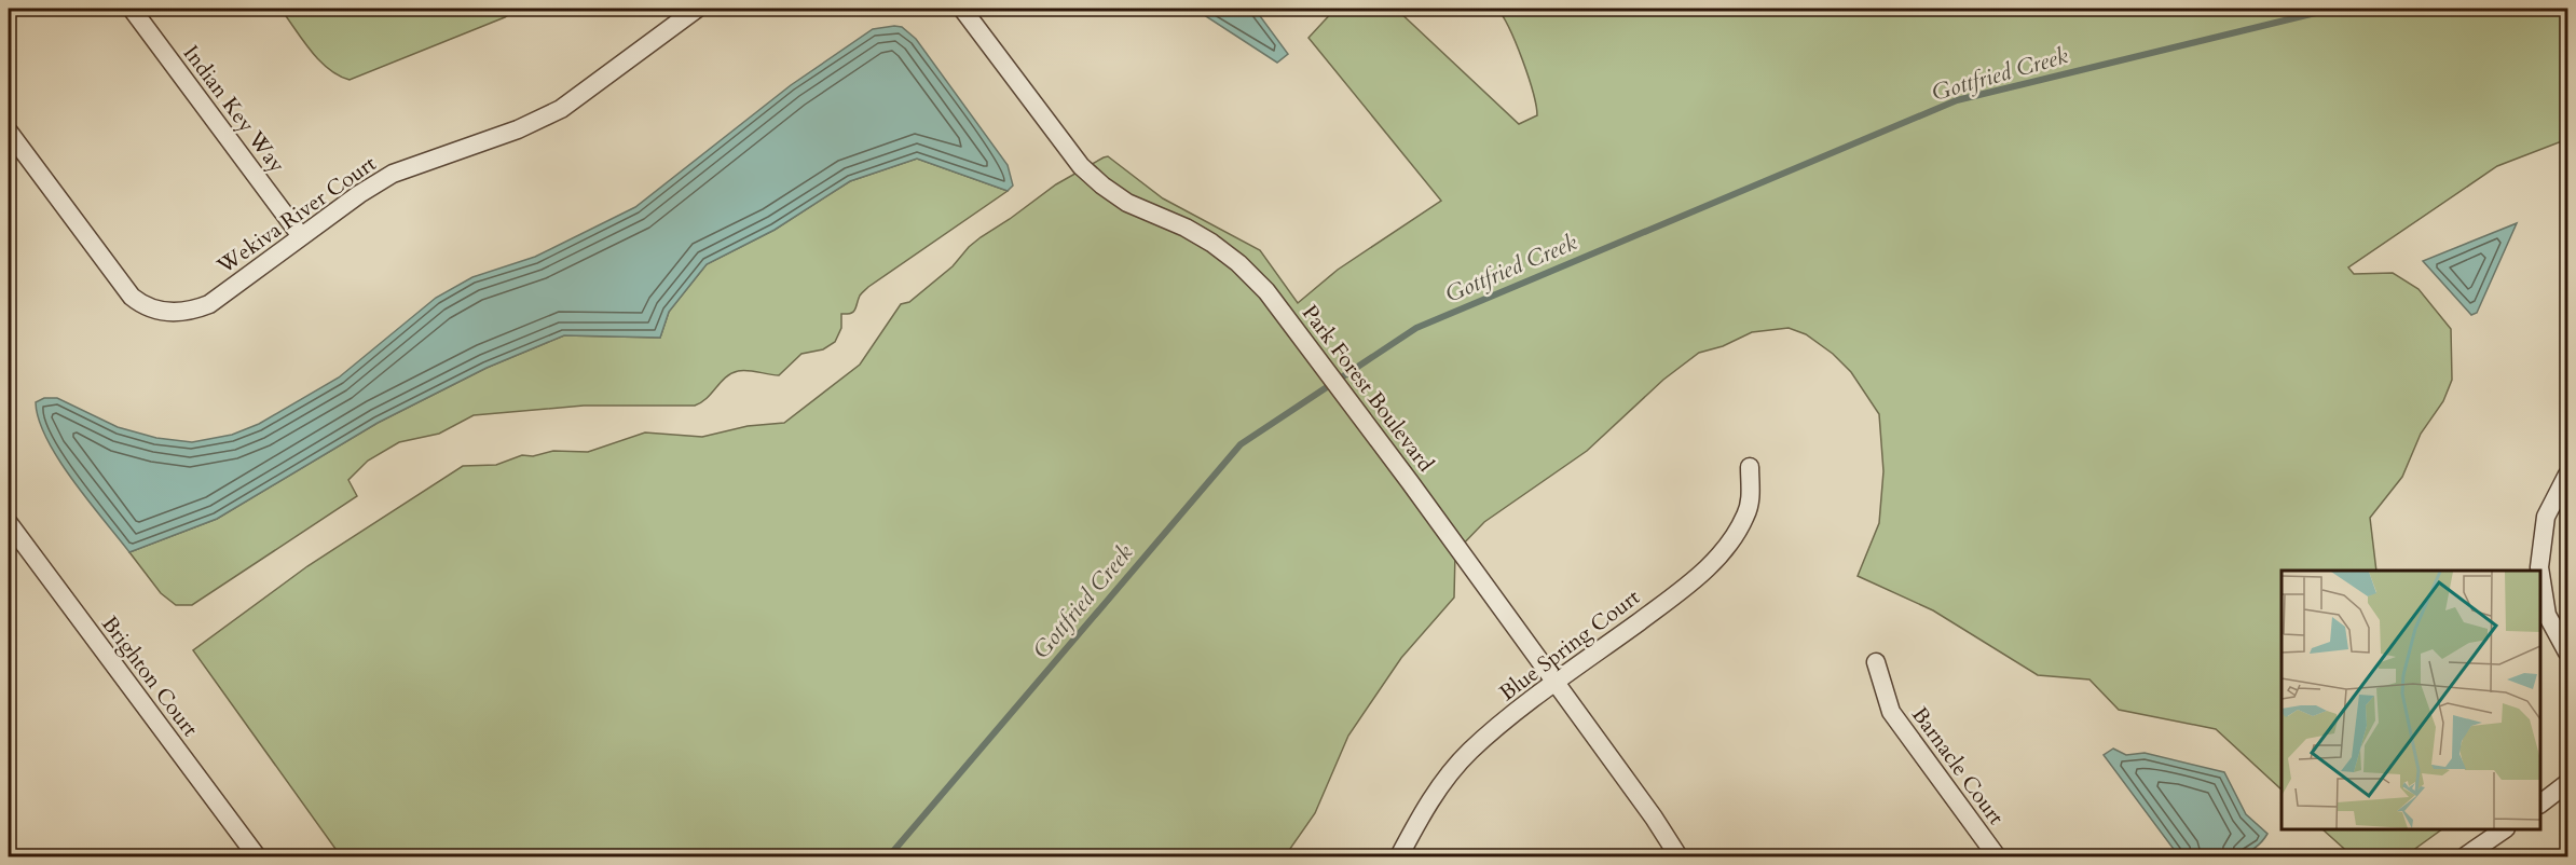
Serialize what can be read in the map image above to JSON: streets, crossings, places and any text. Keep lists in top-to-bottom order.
{
  "streets": {
    "street": [
      "Indian Key Way",
      "Wekiva River Court",
      "Park Forest Boulevard",
      "Blue Spring Court",
      "Brighton Court",
      "Barnacle Court"
    ]
  },
  "crossings": [
    ["Indian Key Way", "Wekiva River Court"],
    ["Park Forest Boulevard", "Blue Spring Court"]
  ],
  "water": ["Gottfried Creek"]
}
